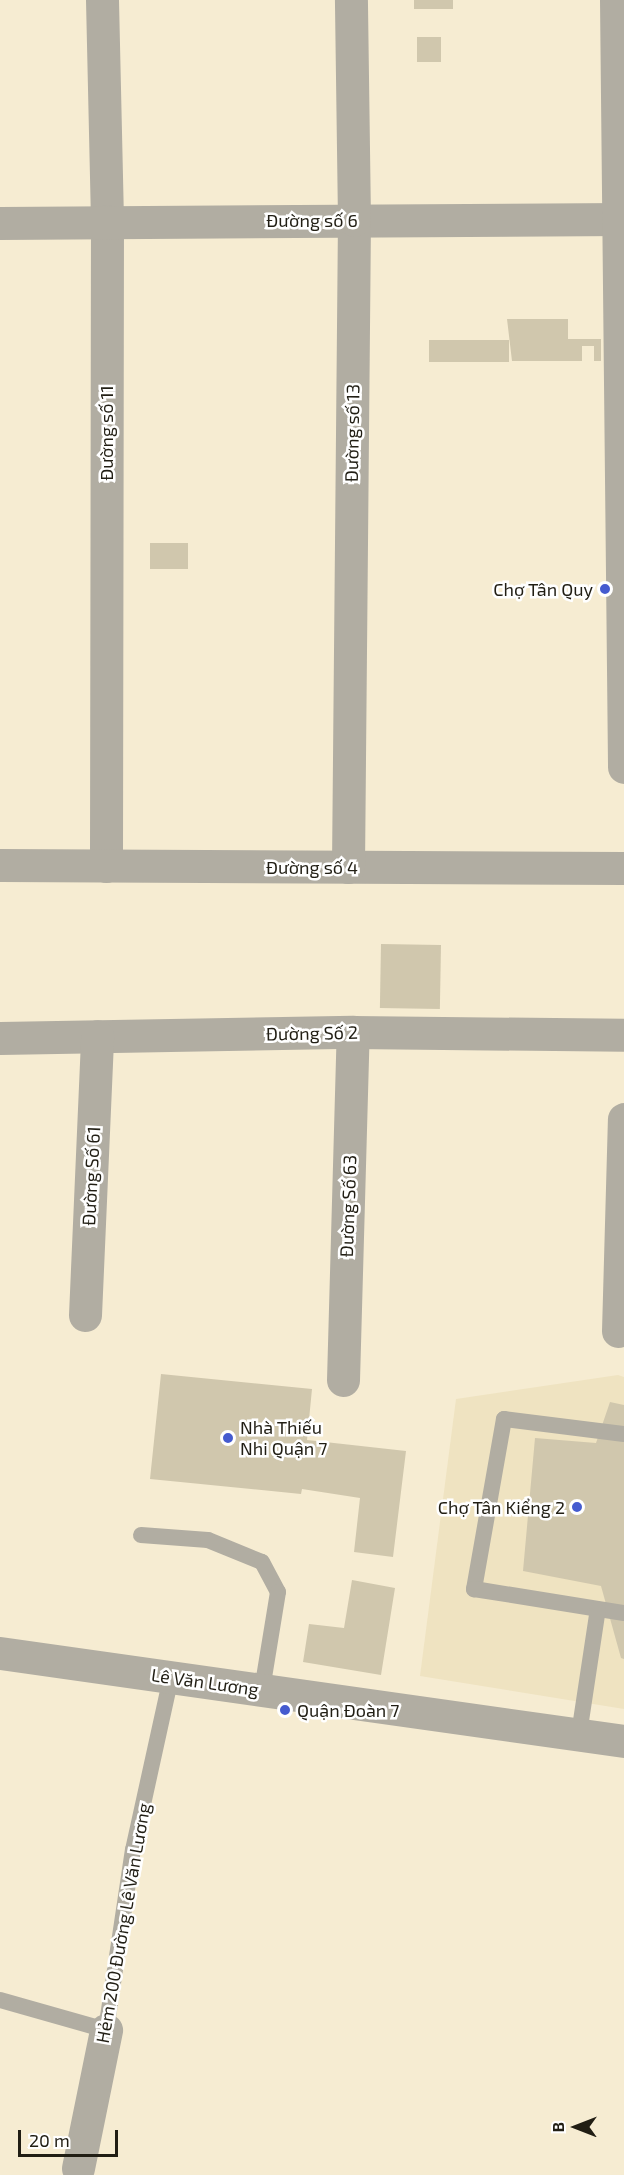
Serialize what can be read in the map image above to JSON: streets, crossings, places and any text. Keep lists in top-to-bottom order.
{
  "streets": {
    "street": [
      "Đường số 6",
      "Đường số 11",
      "Đường số 13",
      "Đường số 4",
      "Đường Số 2",
      "Đường Số 61",
      "Đường Số 63",
      "Lê Văn Lương",
      "Hẻm 200 Đường Lê Văn Lương"
    ]
  },
  "crossings": [
    ["Đường số 6", "Đường số 11"],
    ["Đường số 6", "Đường số 13"],
    ["Đường số 11", "Đường số 4"],
    ["Đường số 13", "Đường số 4"],
    ["Đường Số 2", "Đường Số 61"],
    ["Đường Số 2", "Đường Số 63"],
    ["Lê Văn Lương", "Hẻm 200 Đường Lê Văn Lương"]
  ],
  "places": [
    "Chợ Tân Quy",
    "Nhà Thiếu Nhi Quận 7",
    "Chợ Tân Kiểng 2",
    "Quận Đoàn 7"
  ],
  "scale_bar": "20 m",
  "north": "left"
}
